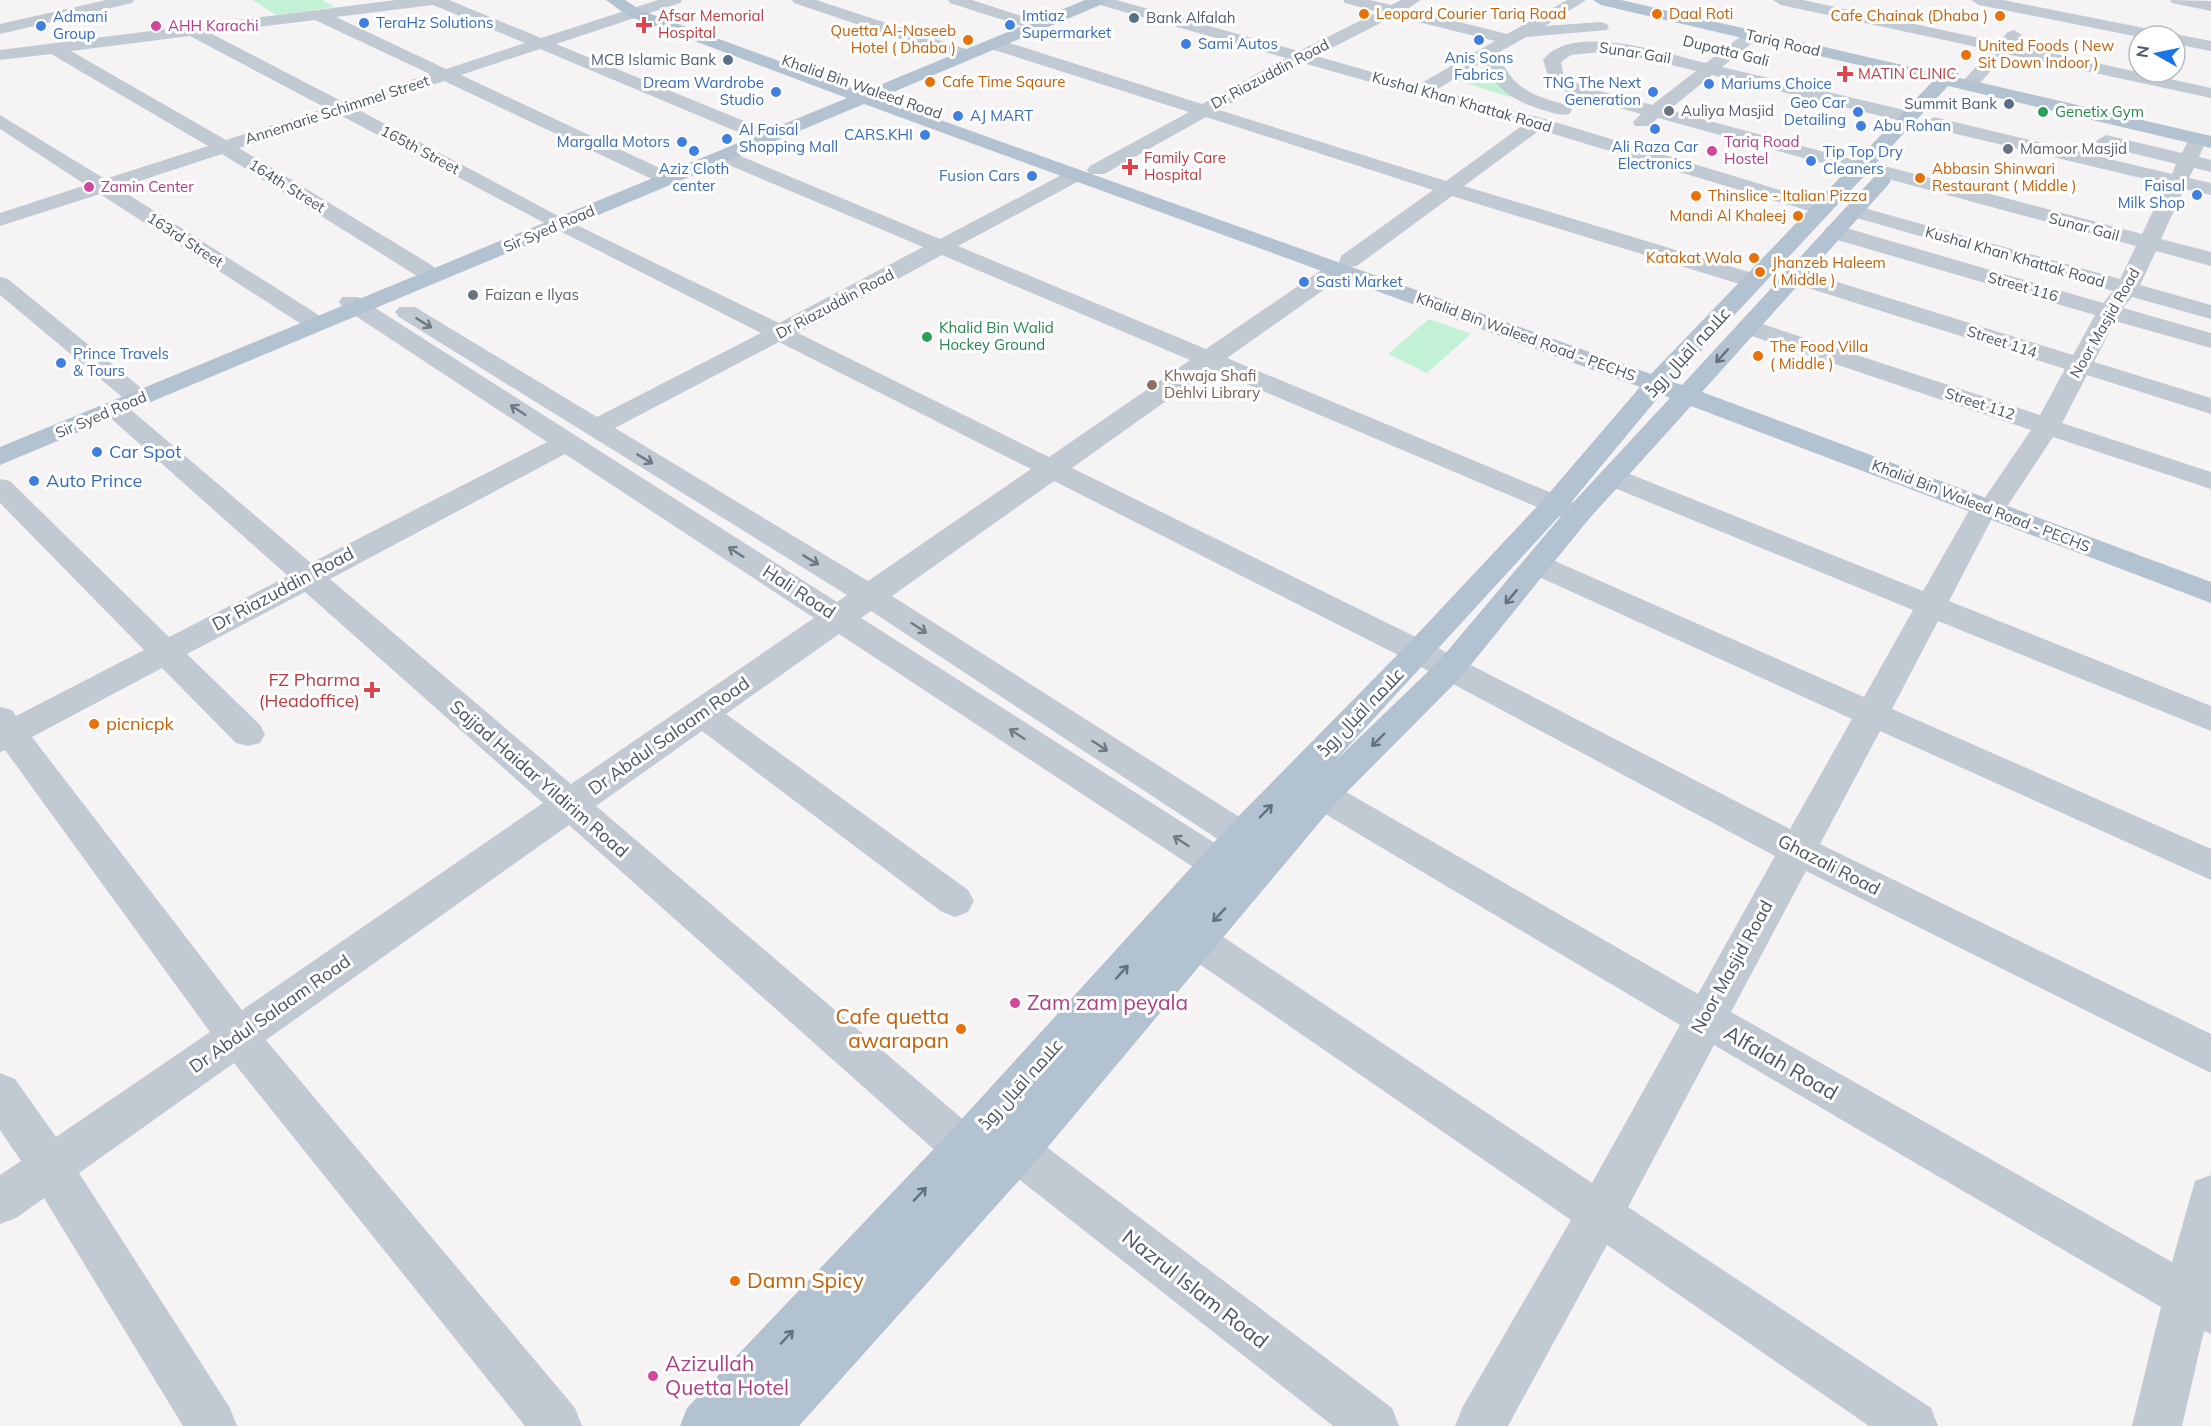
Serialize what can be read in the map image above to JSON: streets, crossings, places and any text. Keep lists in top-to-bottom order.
{
  "streets": {
    "main road": [
      "Tariq Road",
      "Khalid Bin Waleed Road",
      "Sir Syed Road",
      "Khalid Bin Waleed Road - PECHS",
      "علامہ اقبال روڈ"
    ],
    "street": [
      "Dupatta Gali",
      "Sunar Gail",
      "Dr Riazuddin Road",
      "Kushal Khan Khattak Road",
      "Annemarie Schimmel Street",
      "165th Street",
      "164th Street",
      "163rd Street",
      "Street 116",
      "Noor Masjid Road",
      "Street 114",
      "Street 112",
      "Hali Road",
      "Dr Abdul Salaam Road",
      "Sajjad Haidar Yildirim Road",
      "Ghazali Road",
      "Alfalah Road",
      "Nazrul Islam Road"
    ]
  },
  "crossings": [
    ["Tariq Road", "Sunar Gail"],
    ["Tariq Road", "Noor Masjid Road"],
    ["Tariq Road", "علامہ اقبال روڈ"],
    ["Sunar Gail", "Kushal Khan Khattak Road"],
    ["Sunar Gail", "Street 116"],
    ["Sunar Gail", "Noor Masjid Road"],
    ["Sunar Gail", "علامہ اقبال روڈ"],
    ["Dr Riazuddin Road", "Khalid Bin Waleed Road"],
    ["Dr Riazuddin Road", "Kushal Khan Khattak Road"],
    ["Dr Riazuddin Road", "165th Street"],
    ["Dr Riazuddin Road", "Khalid Bin Waleed Road - PECHS"],
    ["Dr Riazuddin Road", "Hali Road"],
    ["Dr Riazuddin Road", "Sajjad Haidar Yildirim Road"],
    ["Khalid Bin Waleed Road", "Annemarie Schimmel Street"],
    ["Khalid Bin Waleed Road", "Sir Syed Road"],
    ["Khalid Bin Waleed Road", "Khalid Bin Waleed Road - PECHS"],
    ["Kushal Khan Khattak Road", "Sir Syed Road"],
    ["Kushal Khan Khattak Road", "Street 116"],
    ["Kushal Khan Khattak Road", "Noor Masjid Road"],
    ["Kushal Khan Khattak Road", "علامہ اقبال روڈ"],
    ["Kushal Khan Khattak Road", "Dr Abdul Salaam Road"],
    ["Annemarie Schimmel Street", "165th Street"],
    ["Annemarie Schimmel Street", "164th Street"],
    ["Annemarie Schimmel Street", "163rd Street"],
    ["165th Street", "Sir Syed Road"],
    ["165th Street", "Dr Abdul Salaam Road"],
    ["165th Street", "Ghazali Road"],
    ["164th Street", "Sir Syed Road"],
    ["Sir Syed Road", "163rd Street"],
    ["Sir Syed Road", "Hali Road"],
    ["Sir Syed Road", "Sajjad Haidar Yildirim Road"],
    ["Street 116", "Noor Masjid Road"],
    ["Street 116", "علامہ اقبال روڈ"],
    ["Noor Masjid Road", "Khalid Bin Waleed Road - PECHS"],
    ["Noor Masjid Road", "Street 114"],
    ["Noor Masjid Road", "Street 112"],
    ["Noor Masjid Road", "Ghazali Road"],
    ["Noor Masjid Road", "Alfalah Road"],
    ["Khalid Bin Waleed Road - PECHS", "علامہ اقبال روڈ"],
    ["Khalid Bin Waleed Road - PECHS", "Dr Abdul Salaam Road"],
    ["Street 114", "علامہ اقبال روڈ"],
    ["علامہ اقبال روڈ", "Street 112"],
    ["علامہ اقبال روڈ", "Hali Road"],
    ["علامہ اقبال روڈ", "Sajjad Haidar Yildirim Road"],
    ["علامہ اقبال روڈ", "Ghazali Road"],
    ["علامہ اقبال روڈ", "Alfalah Road"],
    ["علامہ اقبال روڈ", "Nazrul Islam Road"],
    ["Hali Road", "Dr Abdul Salaam Road"],
    ["Dr Abdul Salaam Road", "Sajjad Haidar Yildirim Road"],
    ["Dr Abdul Salaam Road", "Ghazali Road"]
  ],
  "places": {
    "other": [
      "Leopard Courier Tariq Road",
      "Daal Roti",
      "Cafe Chainak (Dhaba )",
      "Bank Alfalah",
      "TeraHz Solutions",
      "Imtiaz Supermarket",
      "Admani Group",
      "AHH Karachi",
      "Quetta Al-Naseeb Hotel ( Dhaba )",
      "Anis Sons Fabrics",
      "Sami Autos",
      "United Foods ( New Sit Down Indoor )",
      "MCB Islamic Bank",
      "Cafe Time Sqaure",
      "Mariums Choice",
      "Dream Wardrobe Studio",
      "TNG The Next Generation",
      "Summit Bank",
      "Auliya Masjid",
      "Geo Car Detailing",
      "Genetix Gym",
      "AJ MART",
      "Abu Rohan",
      "Ali Raza Car Electronics",
      "CARS.KHI",
      "Al Faisal Shopping Mall",
      "Margalla Motors",
      "Mamoor Masjid",
      "Aziz Cloth center",
      "Tariq Road Hostel",
      "Tip Top Dry Cleaners",
      "Fusion Cars",
      "Abbasin Shinwari Restaurant ( Middle )",
      "Zamin Center",
      "Faisal Milk Shop",
      "Thinslice - Italian Pizza",
      "Mandi Al Khaleej",
      "Katakat Wala",
      "Jhanzeb Haleem ( Middle )",
      "Sasti Market",
      "Faizan e Ilyas",
      "Khalid Bin Walid Hockey Ground",
      "The Food Villa ( Middle )",
      "Prince Travels & Tours",
      "Khwaja Shafi Dehlvi Library",
      "Car Spot",
      "Auto Prince",
      "picnicpk",
      "Zam zam peyala",
      "Cafe quetta awarapan",
      "Damn Spicy",
      "Azizullah Quetta Hotel"
    ],
    "health": [
      "Afsar Memorial Hospital",
      "MATIN CLINIC",
      "Family Care Hospital",
      "FZ Pharma (Headoffice)"
    ]
  },
  "north": "left"
}
